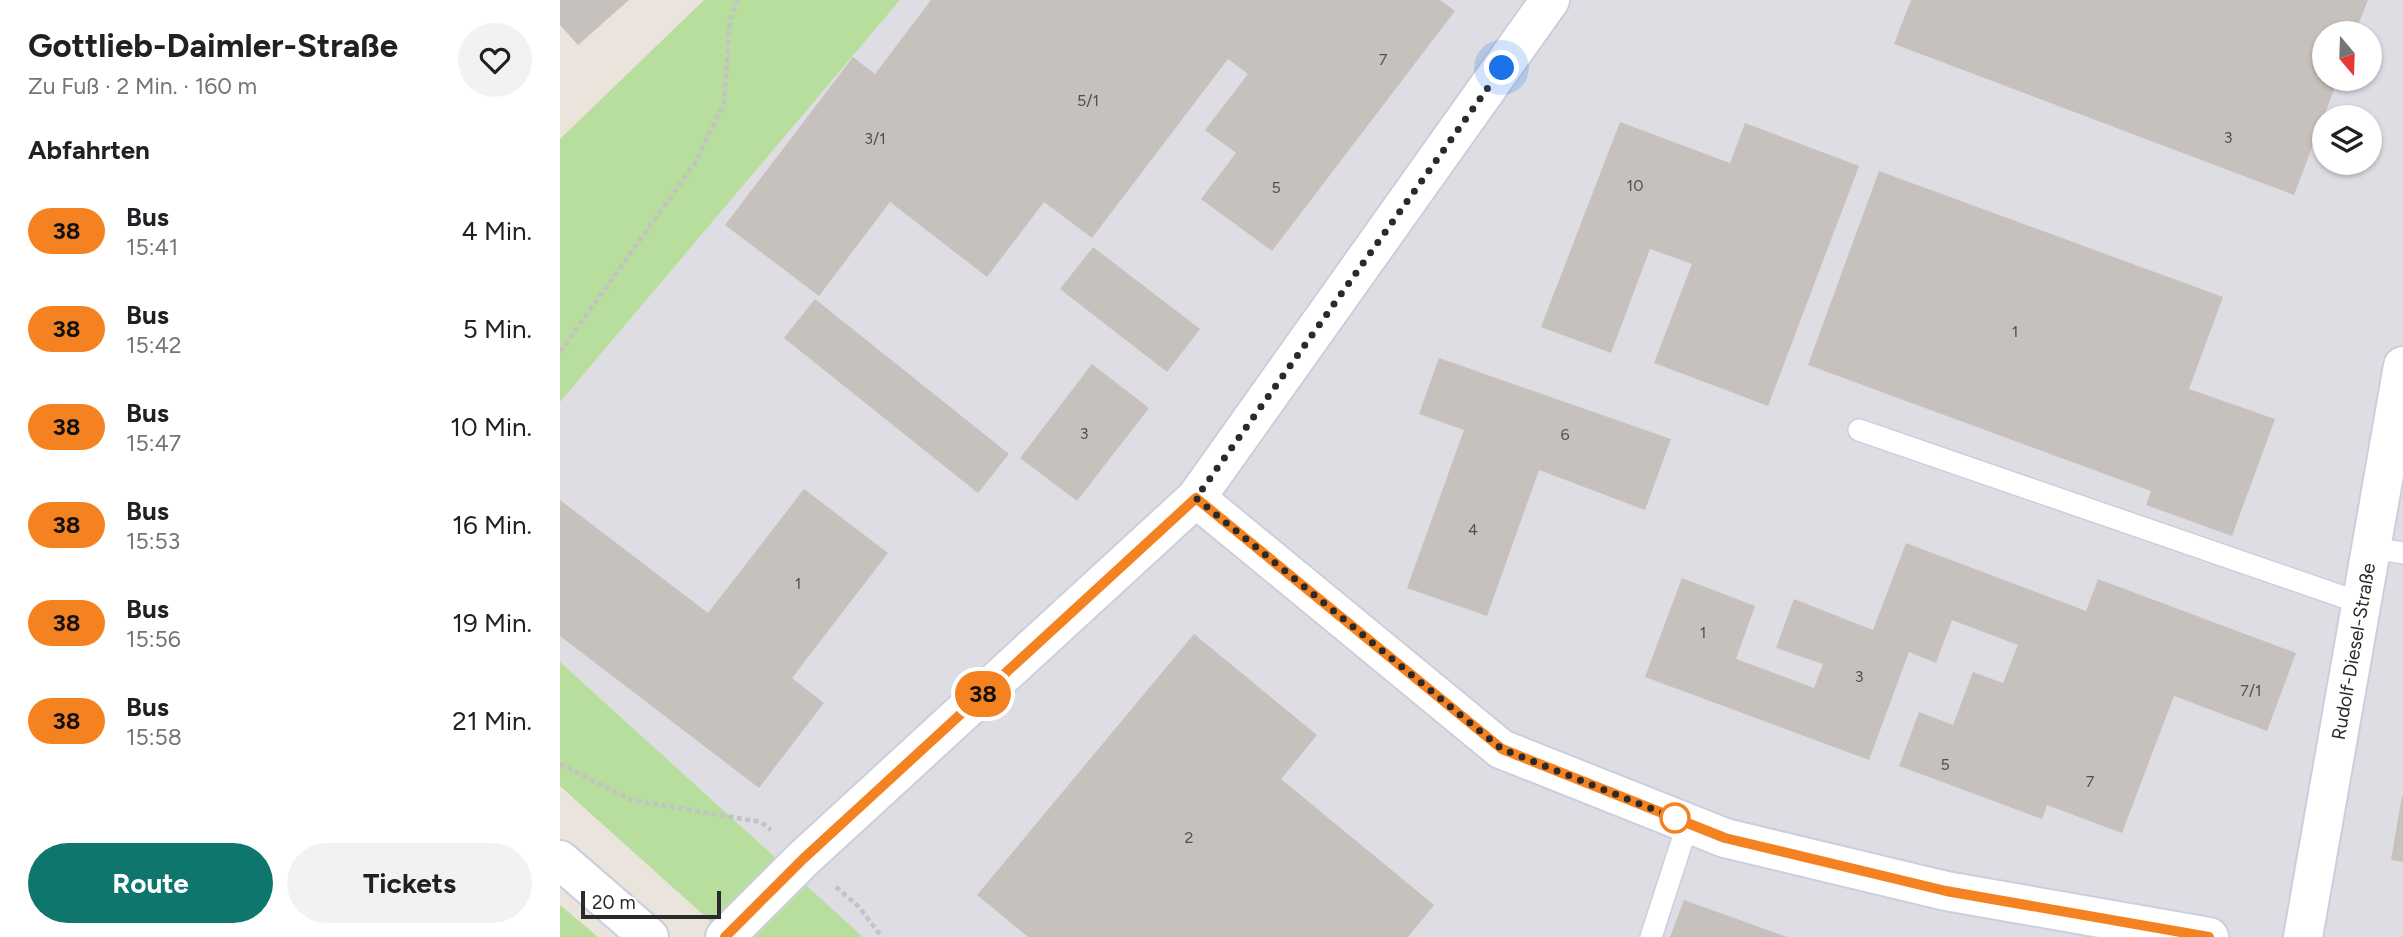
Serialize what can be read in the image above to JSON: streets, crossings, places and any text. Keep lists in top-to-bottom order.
{
  "streets": {
    "street": ["Rudolf-Diesel-Straße"]
  },
  "lines": ["bus line 38"],
  "house_numbers": [
    "7",
    "5/1",
    "3",
    "3/1",
    "10",
    "5",
    "1",
    "3",
    "6",
    "4",
    "1",
    "1",
    "3",
    "7/1",
    "5",
    "7",
    "2"
  ],
  "scale_bar": "20 m",
  "north": "bottom",
  "page": {
    "heading": [
      ["Gottlieb-Daimler-Straße", "Zu Fuß · 2 Min. · 160 m"],
      "Abfahrten"
    ],
    "on_map": "38",
    "list": [
      {
        "mark": "38",
        "name": "Bus",
        "note": "15:41",
        "value": "4 Min."
      },
      {
        "mark": "38",
        "name": "Bus",
        "note": "15:42",
        "value": "5 Min."
      },
      {
        "mark": "38",
        "name": "Bus",
        "note": "15:47",
        "value": "10 Min."
      },
      {
        "mark": "38",
        "name": "Bus",
        "note": "15:53",
        "value": "16 Min."
      },
      {
        "mark": "38",
        "name": "Bus",
        "note": "15:56",
        "value": "19 Min."
      },
      {
        "mark": "38",
        "name": "Bus",
        "note": "15:58",
        "value": "21 Min."
      }
    ],
    "buttons": ["Route", "Tickets"],
    "scale": "20 m"
  }
}
